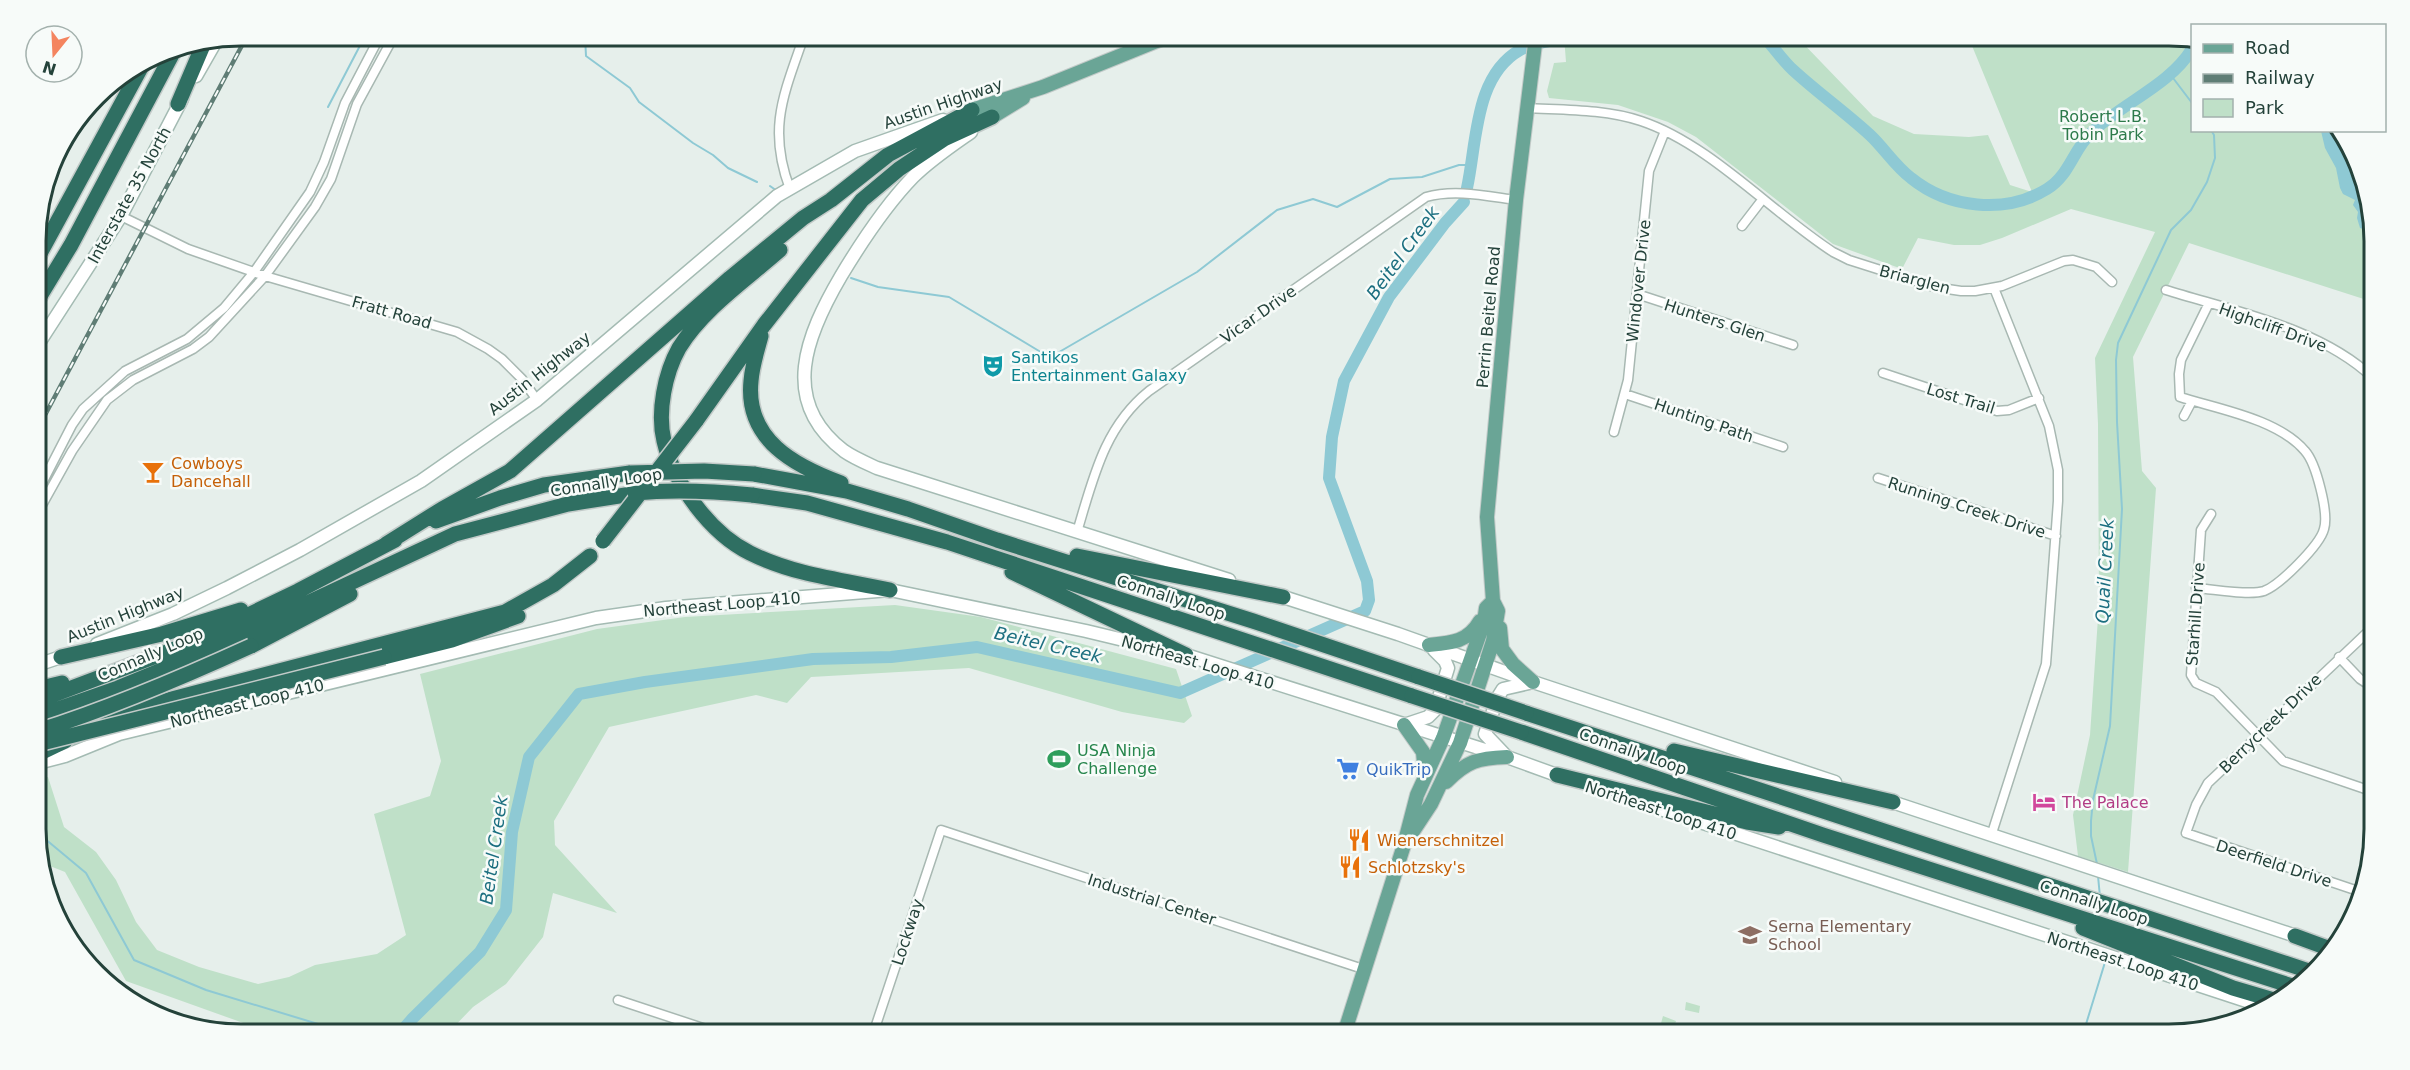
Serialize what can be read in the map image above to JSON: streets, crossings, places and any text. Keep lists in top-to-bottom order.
{
  "streets": {
    "highway": ["Connally Loop"],
    "main road": [
      "Austin Highway",
      "Interstate 35 North",
      "Perrin Beitel Road",
      "Northeast Loop 410"
    ],
    "street": [
      "Briarglen",
      "Windover Drive",
      "Fratt Road",
      "Vicar Drive",
      "Hunters Glen",
      "Highcliff Drive",
      "Lost Trail",
      "Hunting Path",
      "Running Creek Drive",
      "Starhill Drive",
      "Berrycreek Drive",
      "Deerfield Drive",
      "Industrial Center",
      "Lockway"
    ]
  },
  "crossings": [
    ["Austin Highway", "Fratt Road"],
    ["Austin Highway", "Vicar Drive"],
    ["Interstate 35 North", "Fratt Road"],
    ["Briarglen", "Windover Drive"],
    ["Briarglen", "Perrin Beitel Road"],
    ["Windover Drive", "Hunters Glen"],
    ["Windover Drive", "Hunting Path"],
    ["Vicar Drive", "Perrin Beitel Road"],
    ["Perrin Beitel Road", "Northeast Loop 410"],
    ["Perrin Beitel Road", "Industrial Center"],
    ["Starhill Drive", "Berrycreek Drive"],
    ["Berrycreek Drive", "Deerfield Drive"],
    ["Industrial Center", "Lockway"]
  ],
  "water": ["Beitel Creek", "Quail Creek"],
  "parks": ["Robert L.B. Tobin Park"],
  "places": {
    "theatre": ["Santikos Entertainment Galaxy"],
    "bar": ["Cowboys Dancehall"],
    "sports": ["USA Ninja Challenge"],
    "supermarket": ["QuikTrip"],
    "hotel": ["The Palace"],
    "restaurant": ["Wienerschnitzel", "Schlotzsky's"],
    "school or university": ["Serna Elementary School"]
  },
  "legend": ["Road", "Railway", "Park"],
  "north": "bottom"
}
